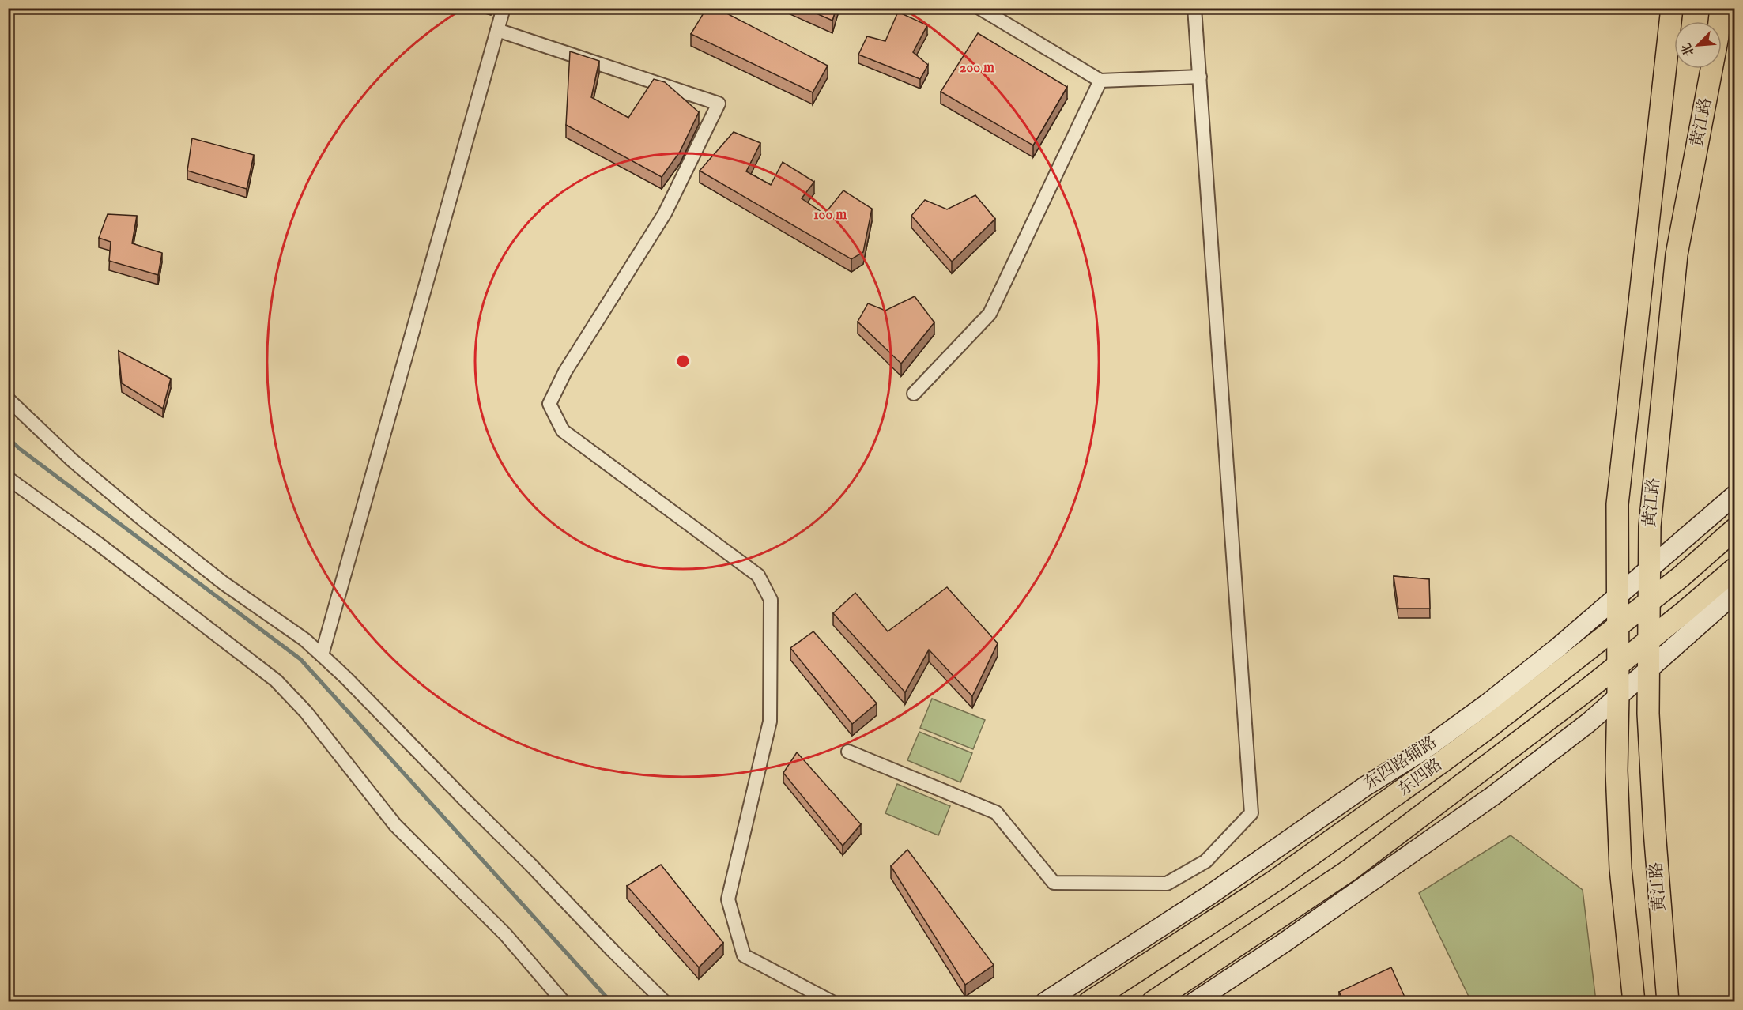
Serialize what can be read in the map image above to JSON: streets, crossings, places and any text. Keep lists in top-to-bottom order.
{
  "streets": {
    "main road": ["黄江路", "东四路辅路", "东四路"]
  },
  "crossings": [
    ["黄江路", "东四路辅路"],
    ["黄江路", "东四路"]
  ],
  "north": "bottom left",
  "rings": ["200 m", "100 m"]
}
